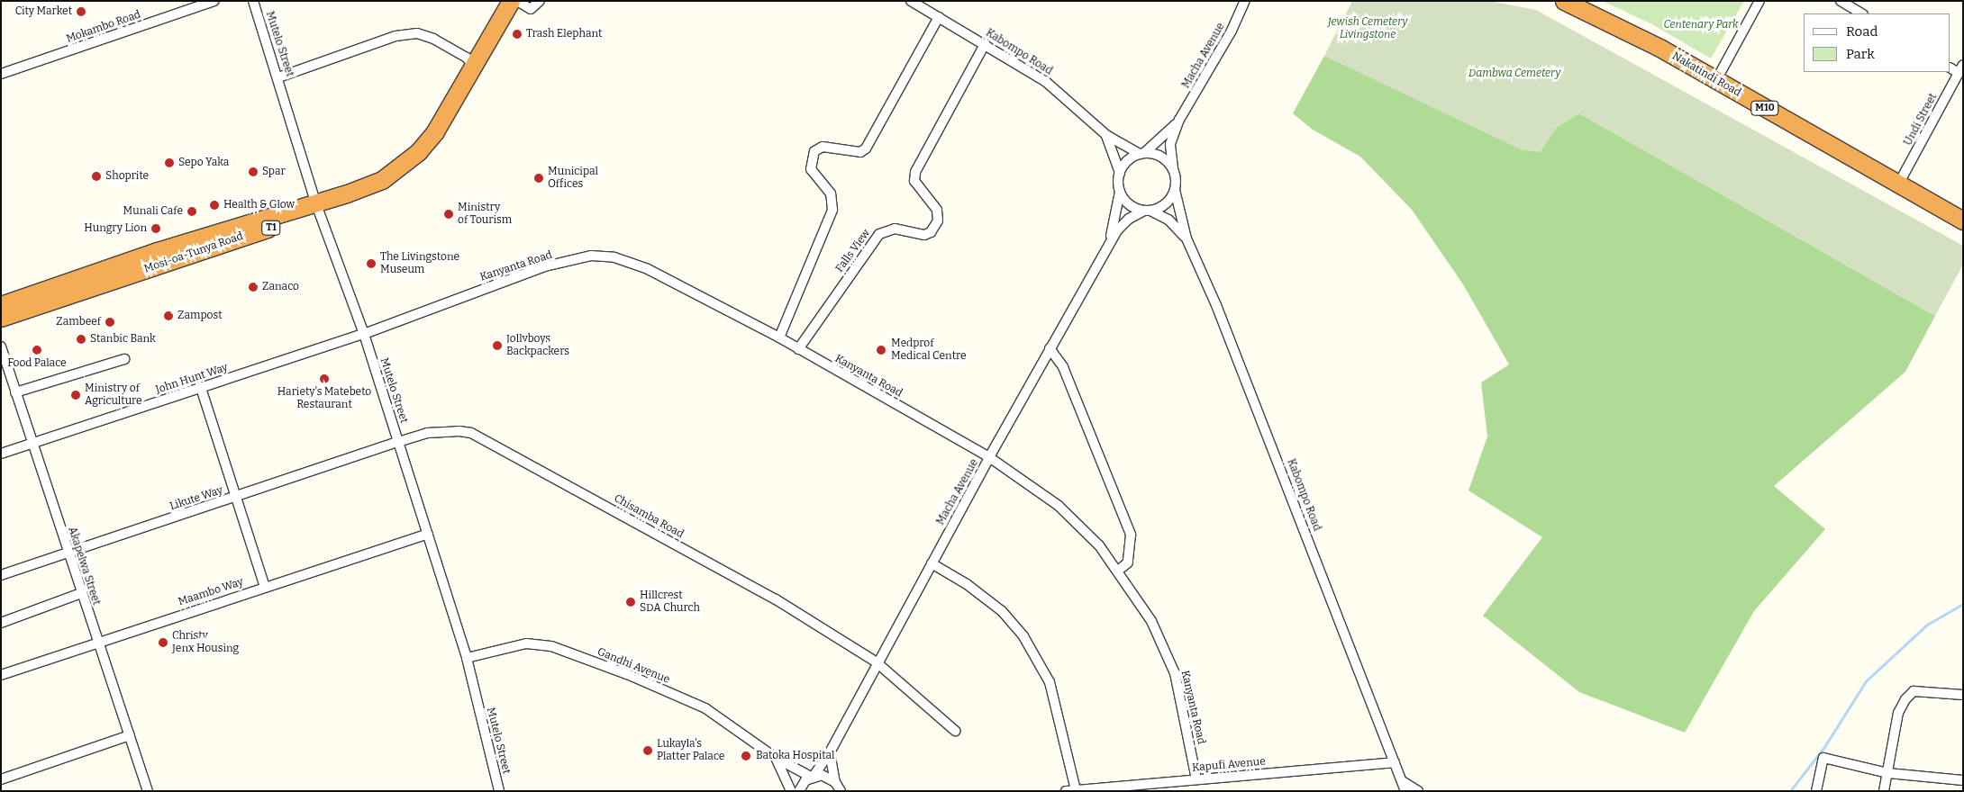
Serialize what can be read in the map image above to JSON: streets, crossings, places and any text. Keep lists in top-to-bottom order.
{
  "streets": {
    "highway": [
      "Nakatindi Road",
      "M10",
      "T1",
      "Mosi-oa-Tunya Road"
    ],
    "street": [
      "Mokambo Road",
      "Mutelo Street",
      "Kabompo Road",
      "Macha Avenue",
      "Undi Street",
      "Falls View",
      "Kanyanta Road",
      "John Hunt Way",
      "Likute Way",
      "Chisamba Road",
      "Akapelwa Street",
      "Maambo Way",
      "Gandhi Avenue",
      "Kapufi Avenue"
    ]
  },
  "crossings": [
    ["Mutelo Street", "Mosi-oa-Tunya Road"],
    ["Mutelo Street", "Kanyanta Road"],
    ["Mutelo Street", "John Hunt Way"],
    ["Mutelo Street", "Likute Way"],
    ["Mutelo Street", "Chisamba Road"],
    ["Mutelo Street", "Maambo Way"],
    ["Mutelo Street", "Gandhi Avenue"],
    ["Kabompo Road", "Macha Avenue"],
    ["Kabompo Road", "Falls View"],
    ["Kabompo Road", "Kapufi Avenue"],
    ["Macha Avenue", "Kanyanta Road"],
    ["Macha Avenue", "Chisamba Road"],
    ["Macha Avenue", "Gandhi Avenue"],
    ["Nakatindi Road", "Undi Street"],
    ["Falls View", "Kanyanta Road"],
    ["Kanyanta Road", "John Hunt Way"],
    ["Kanyanta Road", "Kapufi Avenue"],
    ["John Hunt Way", "Akapelwa Street"],
    ["Likute Way", "Chisamba Road"],
    ["Likute Way", "Akapelwa Street"],
    ["Akapelwa Street", "Maambo Way"]
  ],
  "parks": ["Jewish Cemetery Livingstone", "Centenary Park", "Dambwa Cemetery"],
  "places": [
    "City Market",
    "Trash Elephant",
    "Sepo Yaka",
    "Spar",
    "Shoprite",
    "Municipal Offices",
    "Health & Glow",
    "Munali Cafe",
    "Ministry of Tourism",
    "Hungry Lion",
    "The Livingstone Museum",
    "Zanaco",
    "Zampost",
    "Zambeef",
    "Stanbic Bank",
    "Jollyboys Backpackers",
    "Food Palace",
    "Medprof Medical Centre",
    "Hariety's Matebeto Restaurant",
    "Ministry of Agriculture",
    "Hillcrest SDA Church",
    "Christy Jenx Housing",
    "Lukayla's Platter Palace",
    "Batoka Hospital"
  ],
  "legend": ["Road", "Park"]
}
